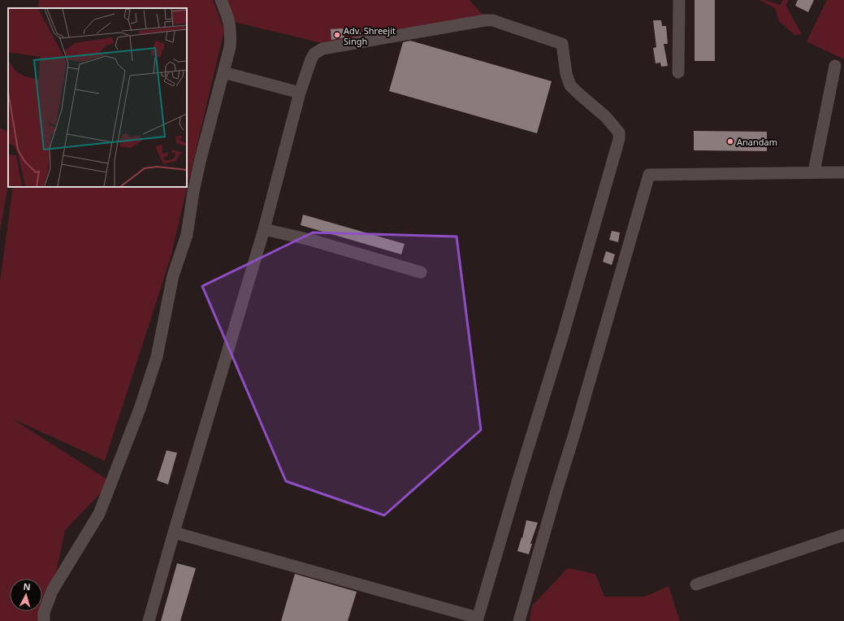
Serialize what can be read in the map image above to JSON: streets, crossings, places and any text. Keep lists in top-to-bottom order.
{
  "places": ["Adv. Shreejit Singh", "Anandam"],
  "north": "top"
}
